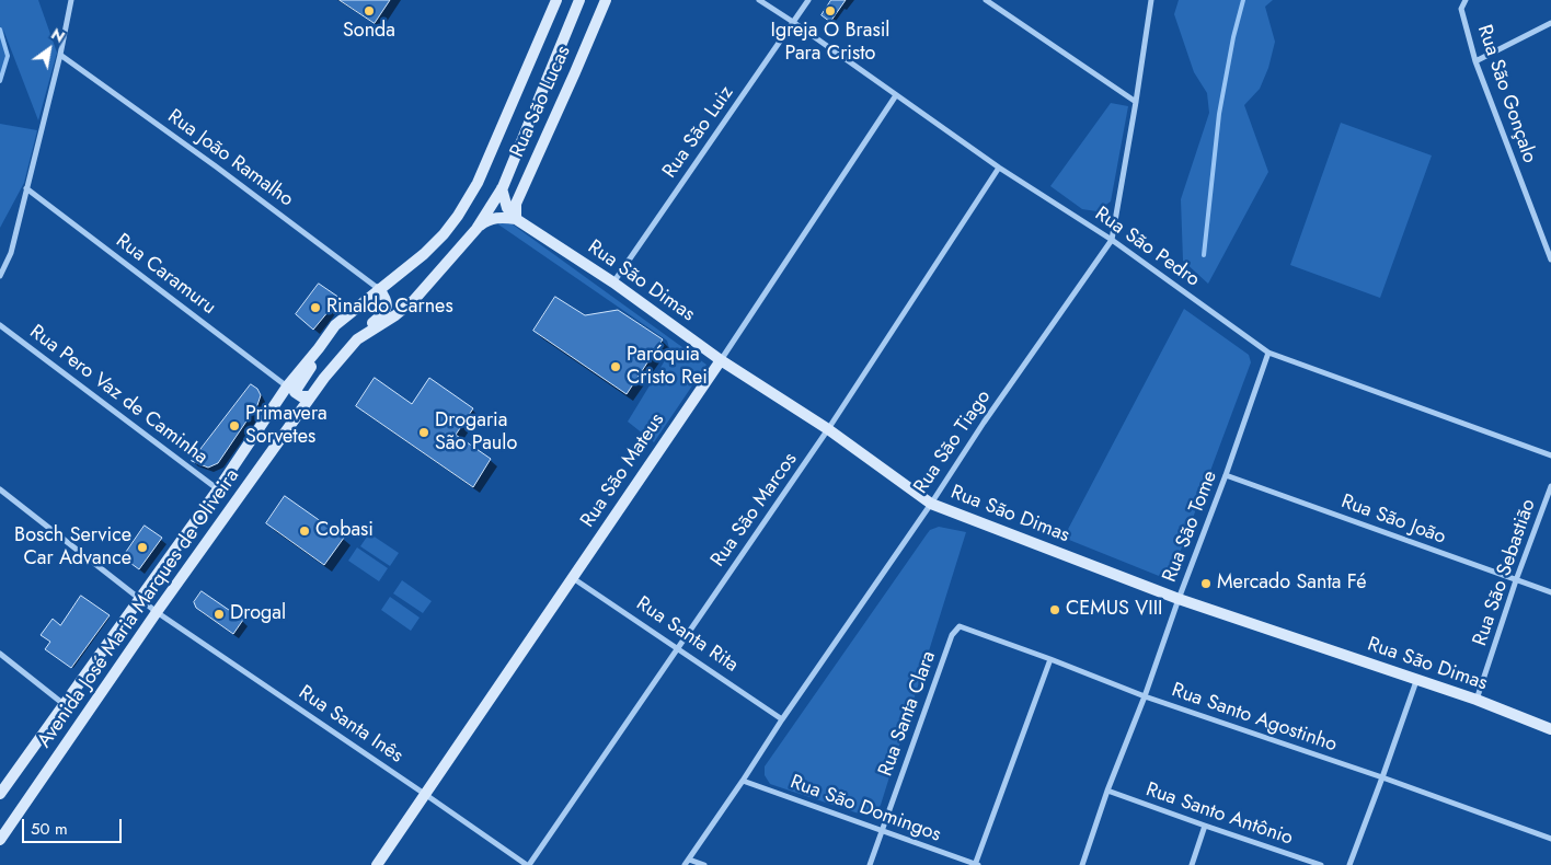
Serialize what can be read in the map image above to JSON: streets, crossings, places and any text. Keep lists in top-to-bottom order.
{
  "streets": {
    "main road": [
      "Rua São Lucas",
      "Rua São Dimas",
      "Rua São Mateus",
      "Avenida José Maria Marques de Oliveira"
    ],
    "street": [
      "Rua São Gonçalo",
      "Rua São Luiz",
      "Rua João Ramalho",
      "Rua São Pedro",
      "Rua Caramuru",
      "Rua Pero Vaz de Caminha",
      "Rua São Tiago",
      "Rua São Marcos",
      "Rua São João",
      "Rua São Tome",
      "Rua São Sebastião",
      "Rua Santa Rita",
      "Rua Santa Clara",
      "Rua Santo Agostinho",
      "Rua Santa Inês",
      "Rua São Domingos",
      "Rua Santo Antônio"
    ]
  },
  "crossings": [
    ["Rua São Lucas", "Rua São Dimas"],
    ["Rua São Luiz", "Rua São Pedro"],
    ["Rua São Luiz", "Rua São Dimas"],
    ["Rua João Ramalho", "Avenida José Maria Marques de Oliveira"],
    ["Rua São Pedro", "Rua São Tiago"],
    ["Rua São Pedro", "Rua São Mateus"],
    ["Rua São Pedro", "Rua São Marcos"],
    ["Rua São Pedro", "Rua São Tome"],
    ["Rua Caramuru", "Avenida José Maria Marques de Oliveira"],
    ["Rua São Dimas", "Rua São Tiago"],
    ["Rua São Dimas", "Rua São Mateus"],
    ["Rua São Dimas", "Rua São Marcos"],
    ["Rua São Dimas", "Rua São Tome"],
    ["Rua São Dimas", "Rua São Sebastião"],
    ["Rua Pero Vaz de Caminha", "Avenida José Maria Marques de Oliveira"],
    ["Rua São Tiago", "Rua Santa Rita"],
    ["Rua São Tiago", "Rua São Domingos"],
    ["Rua São Mateus", "Rua Santa Rita"],
    ["Rua São Mateus", "Rua Santa Inês"],
    ["Rua São Marcos", "Rua Santa Rita"],
    ["Rua São Marcos", "Rua Santa Inês"],
    ["Rua São João", "Rua São Tome"],
    ["Rua São João", "Rua São Sebastião"],
    ["Rua São Tome", "Rua Santo Agostinho"],
    ["Rua São Tome", "Rua Santo Antônio"],
    ["Avenida José Maria Marques de Oliveira", "Rua Santa Inês"],
    ["Rua Santa Clara", "Rua Santo Agostinho"],
    ["Rua Santa Clara", "Rua São Domingos"]
  ],
  "places": [
    "Sonda",
    "Igreja O Brasil Para Cristo",
    "Rinaldo Carnes",
    "Paróquia Cristo Rei",
    "Primavera Sorvetes",
    "Drogaria São Paulo",
    "Cobasi",
    "Bosch Service Car Advance",
    "Mercado Santa Fé",
    "CEMUS VIII",
    "Drogal"
  ],
  "scale_bar": "50 m",
  "north": "top right"
}
